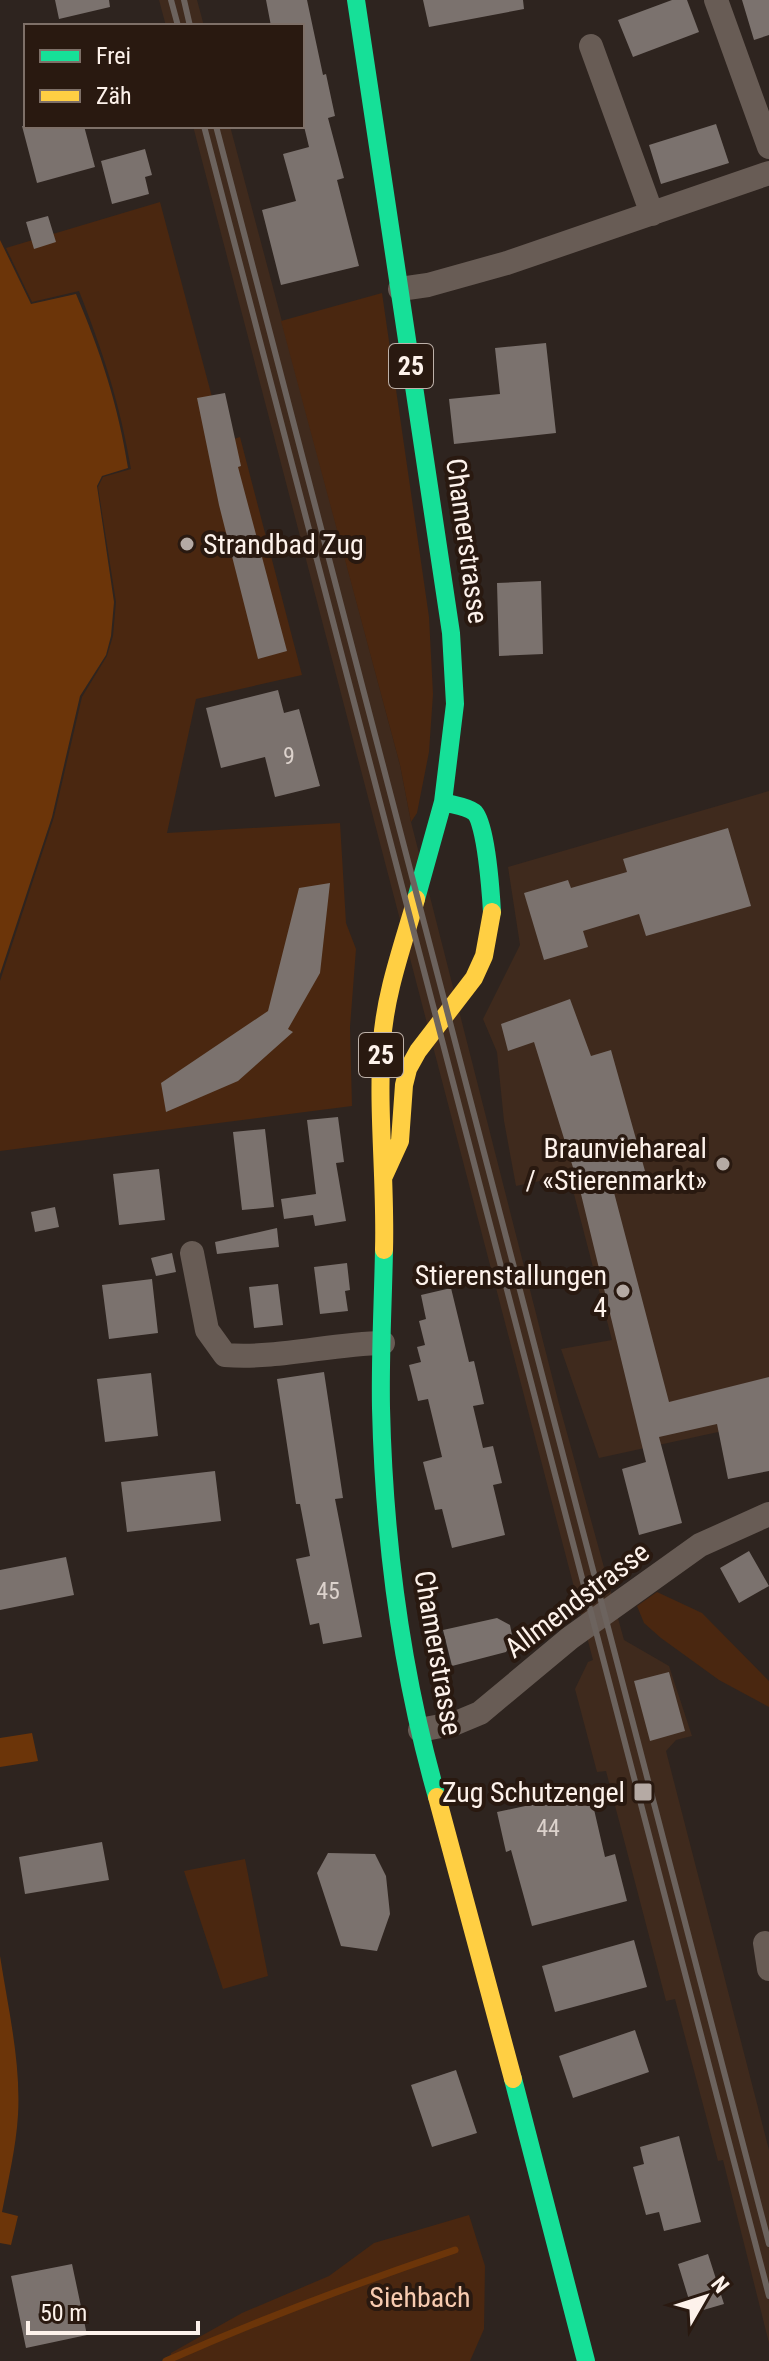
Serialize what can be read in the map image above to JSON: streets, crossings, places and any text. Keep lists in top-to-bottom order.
{
  "streets": {
    "main road": ["25", "Chamerstrasse"],
    "street": ["Allmendstrasse"]
  },
  "crossings": [
    ["Chamerstrasse", "Allmendstrasse"]
  ],
  "parks": ["Siehbach"],
  "places": {
    "other": ["Strandbad Zug", "Braunviehareal / «Stierenmarkt»", "Stierenstallungen 4"],
    "transit": ["Zug Schutzengel"]
  },
  "house_numbers": ["9", "45", "44"],
  "legend": ["Frei", "Zäh"],
  "scale_bar": "50 m",
  "north": "top right"
}
